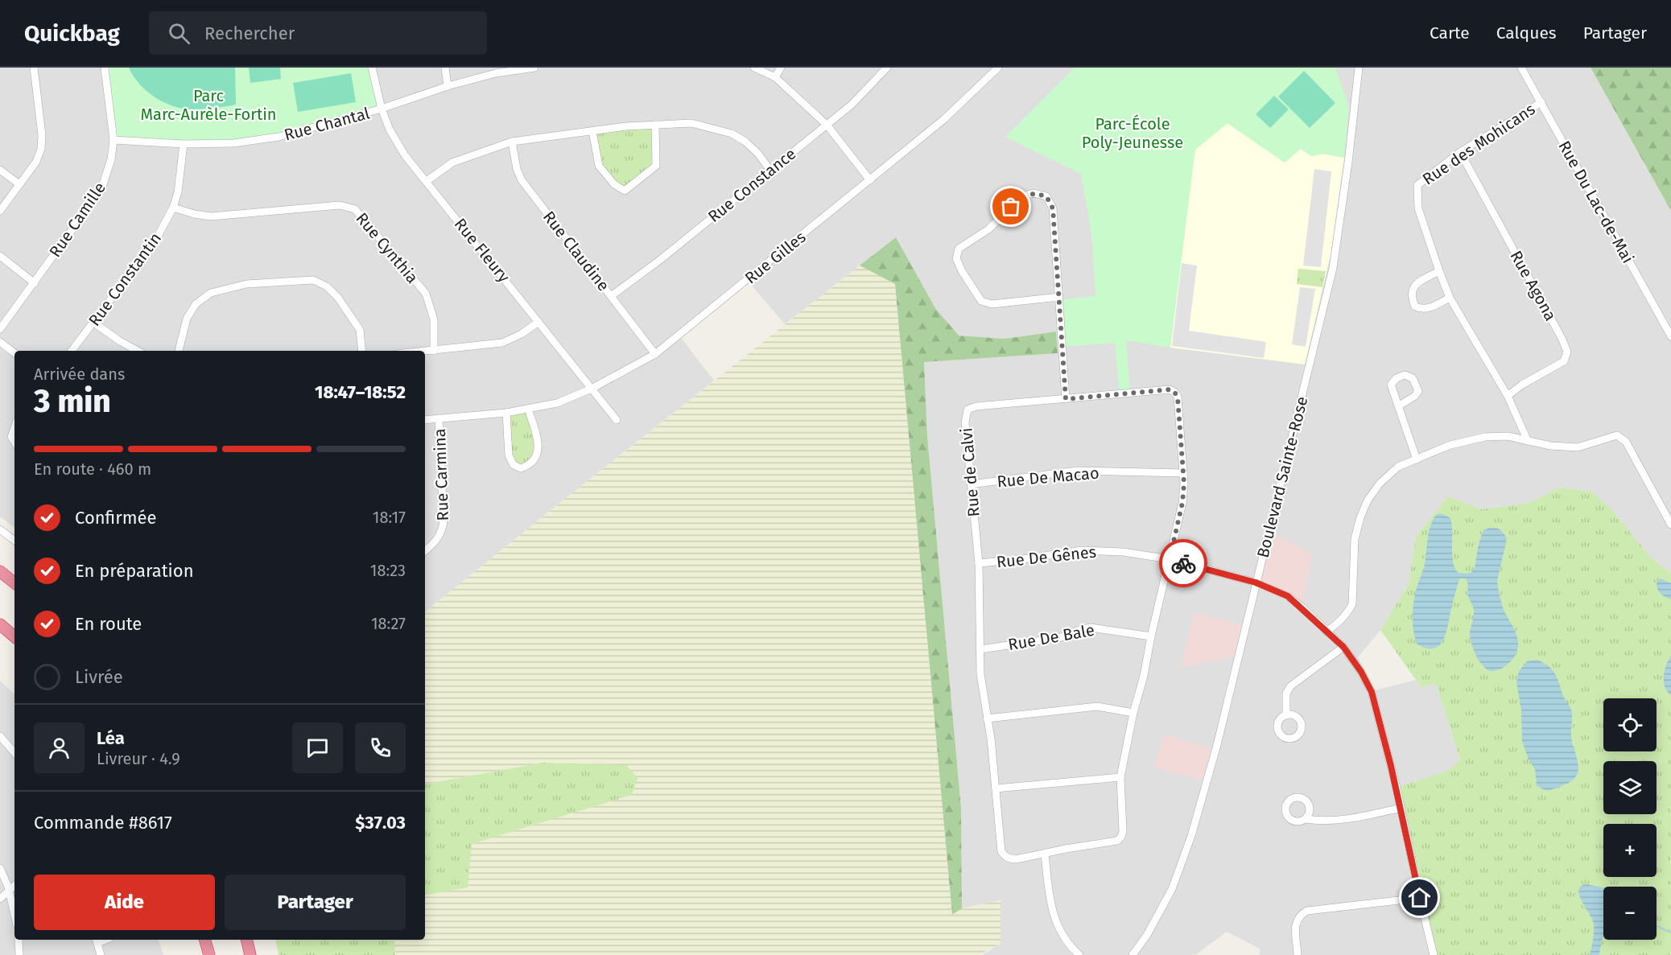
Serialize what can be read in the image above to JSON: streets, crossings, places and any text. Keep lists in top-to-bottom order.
{
  "streets": {
    "street": [
      "Rue Chantal",
      "Rue des Mohicans",
      "Rue Constance",
      "Rue Du Lac-de-Mai",
      "Rue Camille",
      "Rue Cynthia",
      "Rue Fleury",
      "Rue Claudine",
      "Rue Gilles",
      "Rue Constantin",
      "Rue Agona",
      "Rue de Calvi",
      "Rue Carmina",
      "Rue De Macao",
      "Boulevard Sainte-Rose",
      "Rue De Gênes",
      "Rue De Bale"
    ]
  },
  "crossings": [
    ["Rue Chantal", "Rue Camille"],
    ["Rue Chantal", "Rue Fleury"],
    ["Rue Chantal", "Rue Constantin"],
    ["Rue des Mohicans", "Rue Du Lac-de-Mai"],
    ["Rue des Mohicans", "Rue Agona"],
    ["Rue Constance", "Rue Claudine"],
    ["Rue Cynthia", "Rue Constantin"],
    ["Rue Fleury", "Rue Gilles"],
    ["Rue Claudine", "Rue Gilles"],
    ["Rue Gilles", "Rue Carmina"],
    ["Rue de Calvi", "Rue De Macao"],
    ["Rue de Calvi", "Rue De Gênes"],
    ["Rue de Calvi", "Rue De Bale"],
    ["Boulevard Sainte-Rose", "Rue De Gênes"]
  ],
  "parks": ["Parc Marc-Aurèle-Fortin", "Parc-École Poly-Jeunesse"],
  "page": {
    "header": "Quickbag",
    "search": "Rechercher",
    "nav": ["Carte", "Calques", "Partager"],
    "heading": ["3 min", "Arrivée dans", "18:47–18:52"],
    "panel": [
      "Léa",
      "Livreur · 4.9",
      "Commande #8617",
      "$37.03"
    ],
    "bar": "En route · 460 m",
    "list": [
      ["Confirmée", "18:17"],
      ["En préparation", "18:23"],
      ["En route", "18:27"],
      "Livrée"
    ],
    "map_buttons": ["+", "−"],
    "buttons": ["Aide", "Partager"]
  }
}
